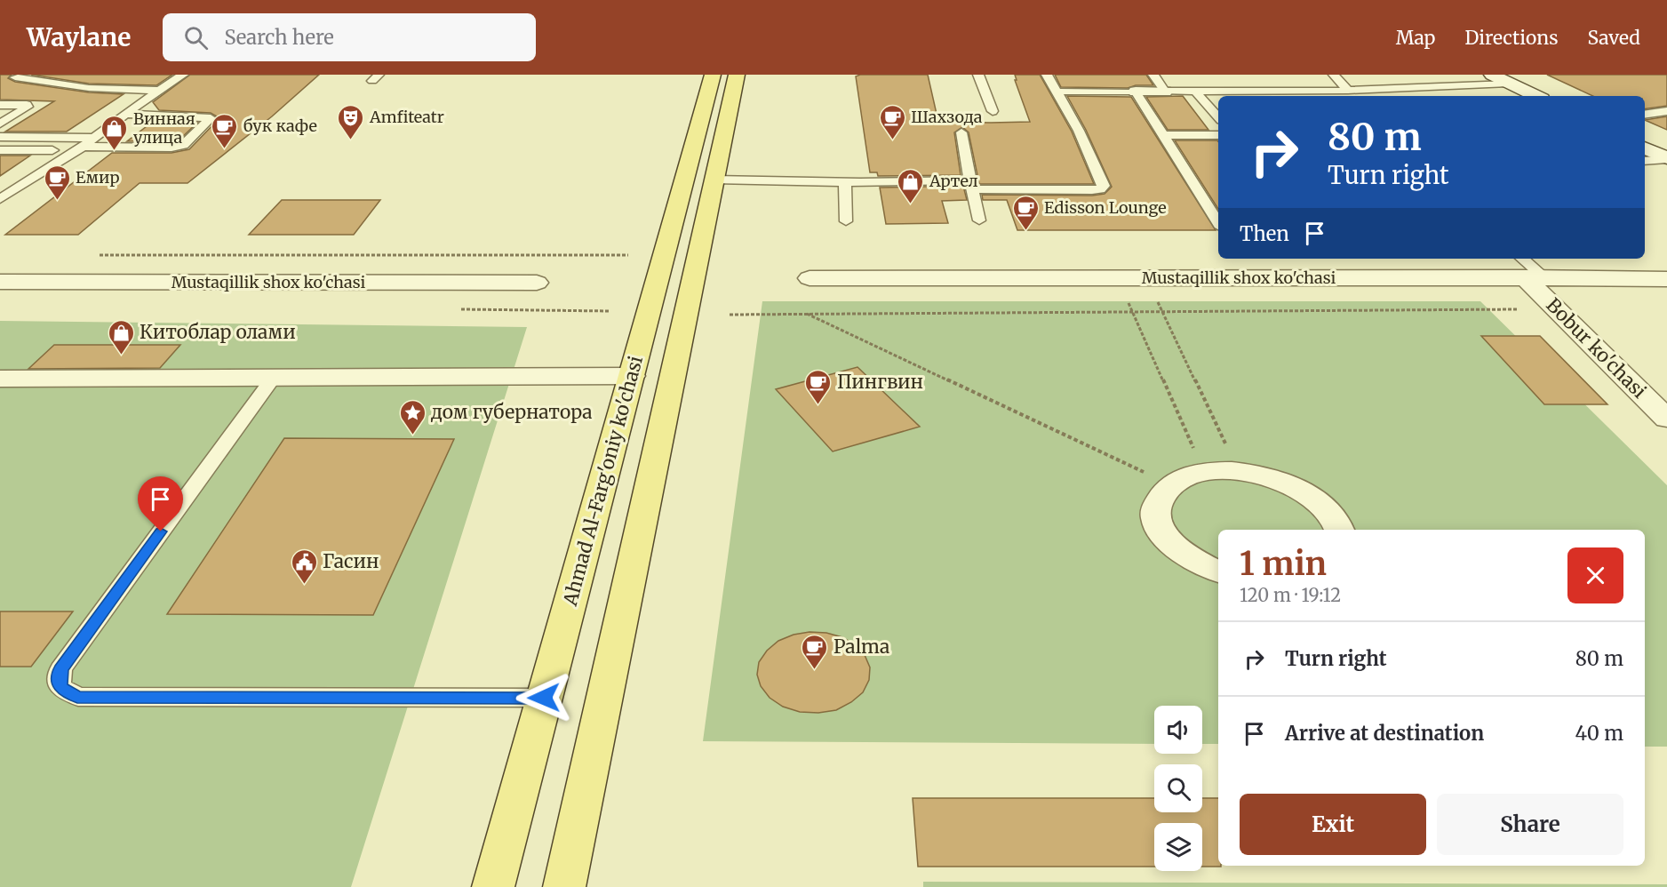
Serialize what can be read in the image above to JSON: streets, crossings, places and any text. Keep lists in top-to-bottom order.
{
  "streets": {
    "main road": ["Ahmad Al-Farg'oniy ko'chasi"],
    "street": ["Mustaqillik shox ko'chasi", "Bobur ko'chasi"]
  },
  "crossings": [
    ["Mustaqillik shox ko'chasi", "Bobur ko'chasi"]
  ],
  "places": {
    "theatre": ["Amfiteatr"],
    "cafe": [
      "Шахзода",
      "бук кафе",
      "Емир",
      "Edisson Lounge",
      "Пингвин",
      "Palma"
    ],
    "shop": ["Винная улица", "Артел", "Китоблар олами"],
    "place": ["дом губернатора"],
    "public building": ["Гасин"]
  },
  "page": {
    "header": "Waylane",
    "search": "Search here",
    "nav": ["Map", "Directions", "Saved"],
    "turn": ["80 m", "Turn right"],
    "then": "Then",
    "heading": ["1 min", "120 m · 19:12"],
    "list": [
      {
        "name": "Turn right",
        "value": "80 m"
      },
      {
        "name": "Arrive at destination",
        "value": "40 m"
      }
    ],
    "buttons": ["Exit", "Share"]
  }
}
